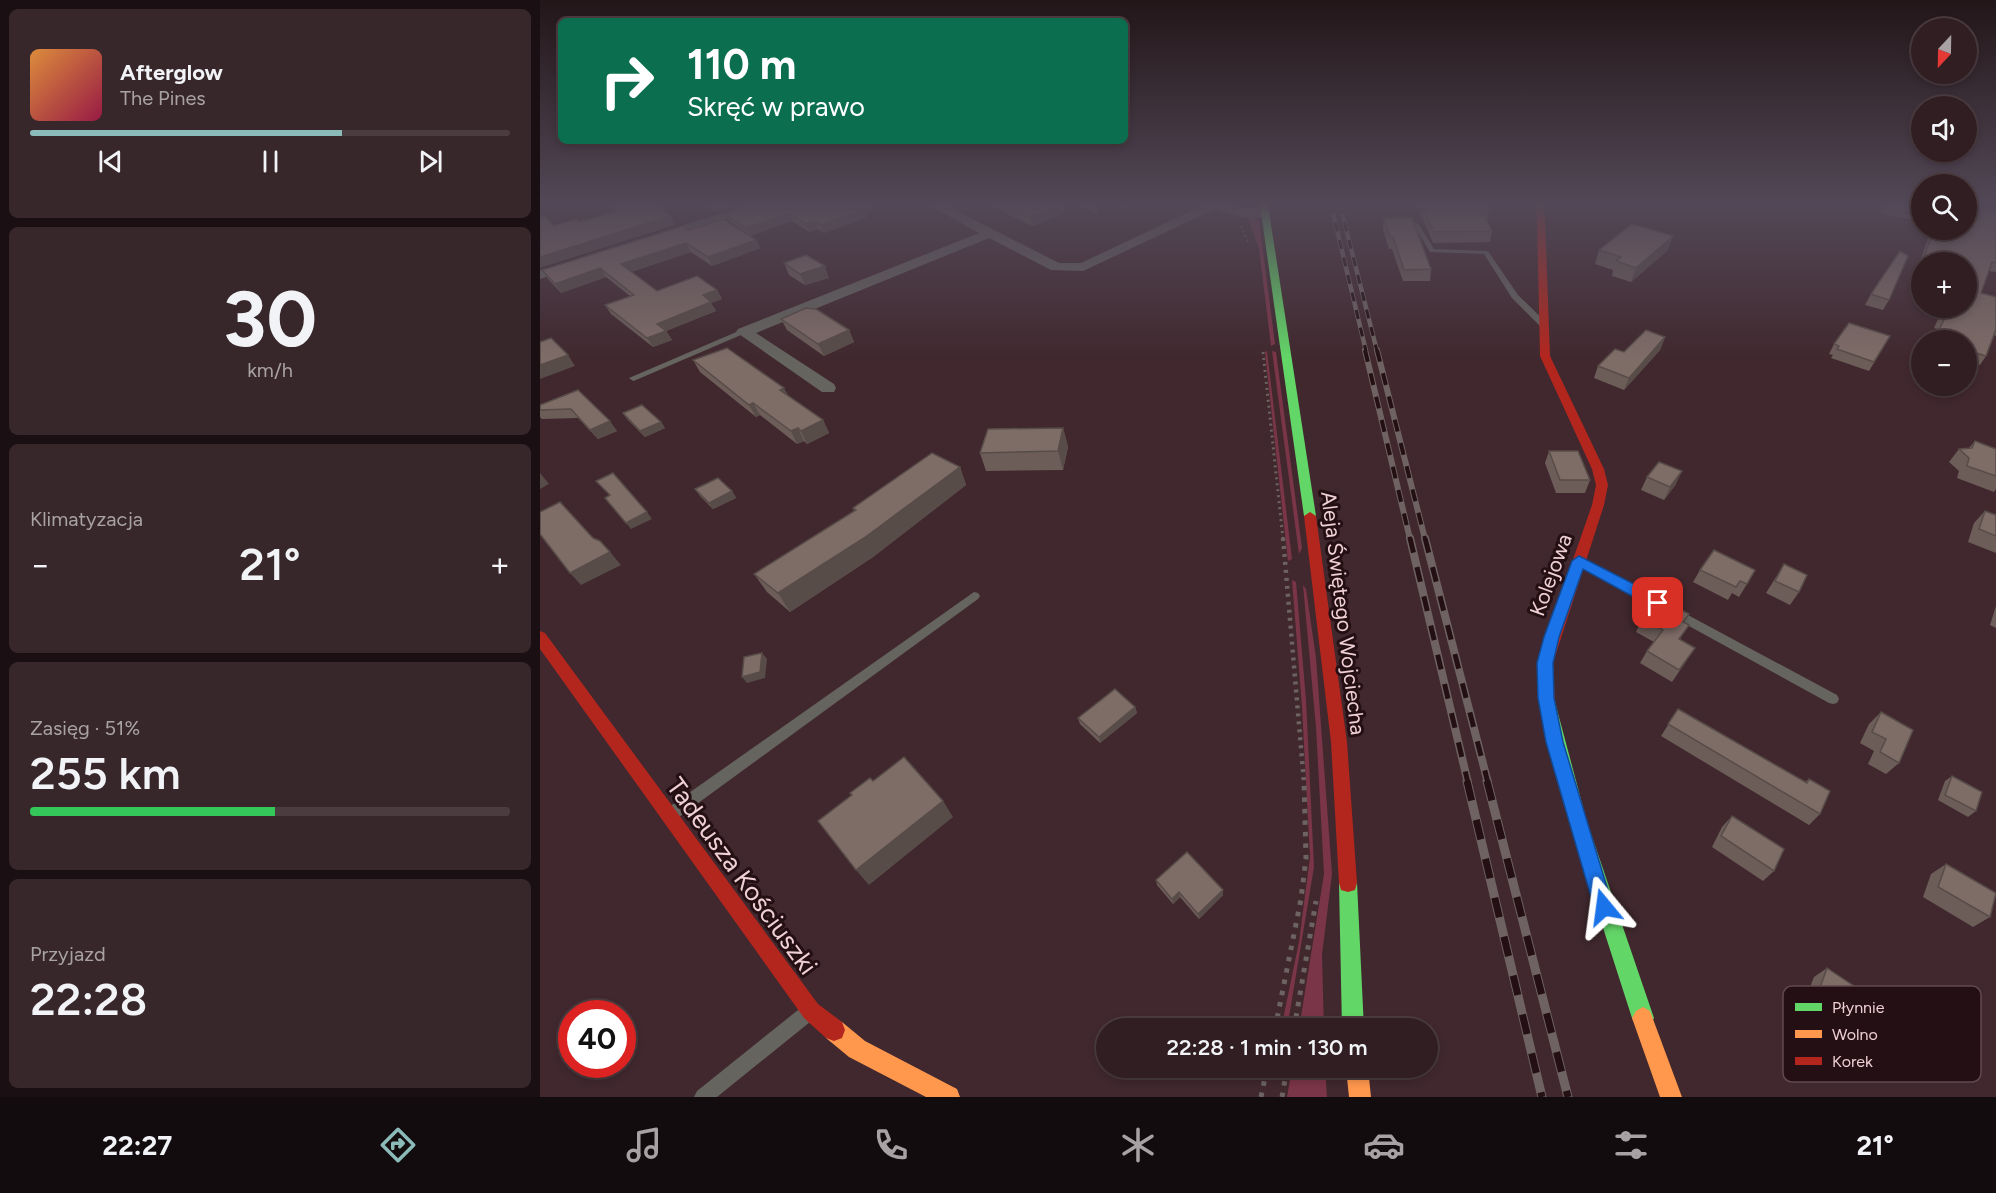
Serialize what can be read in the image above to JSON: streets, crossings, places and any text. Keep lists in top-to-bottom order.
{
  "streets": {
    "street": ["Kolejowa", "Aleja Świętego Wojciecha", "Tadeusza Kościuszki"]
  },
  "legend": ["Płynnie", "Wolno", "Korek"],
  "north": "bottom",
  "page": {
    "map_buttons": ["+", "−"],
    "turn": ["110 m", "Skręć w prawo"],
    "song": ["Afterglow", "The Pines"],
    "tile": [
      ["30", "km/h"],
      "Klimatyzacja",
      ["Zasięg · 51%", "255 km"],
      ["Przyjazd", "22:28"]
    ],
    "heat": ["−", "21°", "+"],
    "limit": "40",
    "trip": "22:28 · 1 min · 130 m",
    "tabs": ["22:27", "21°"]
  }
}
